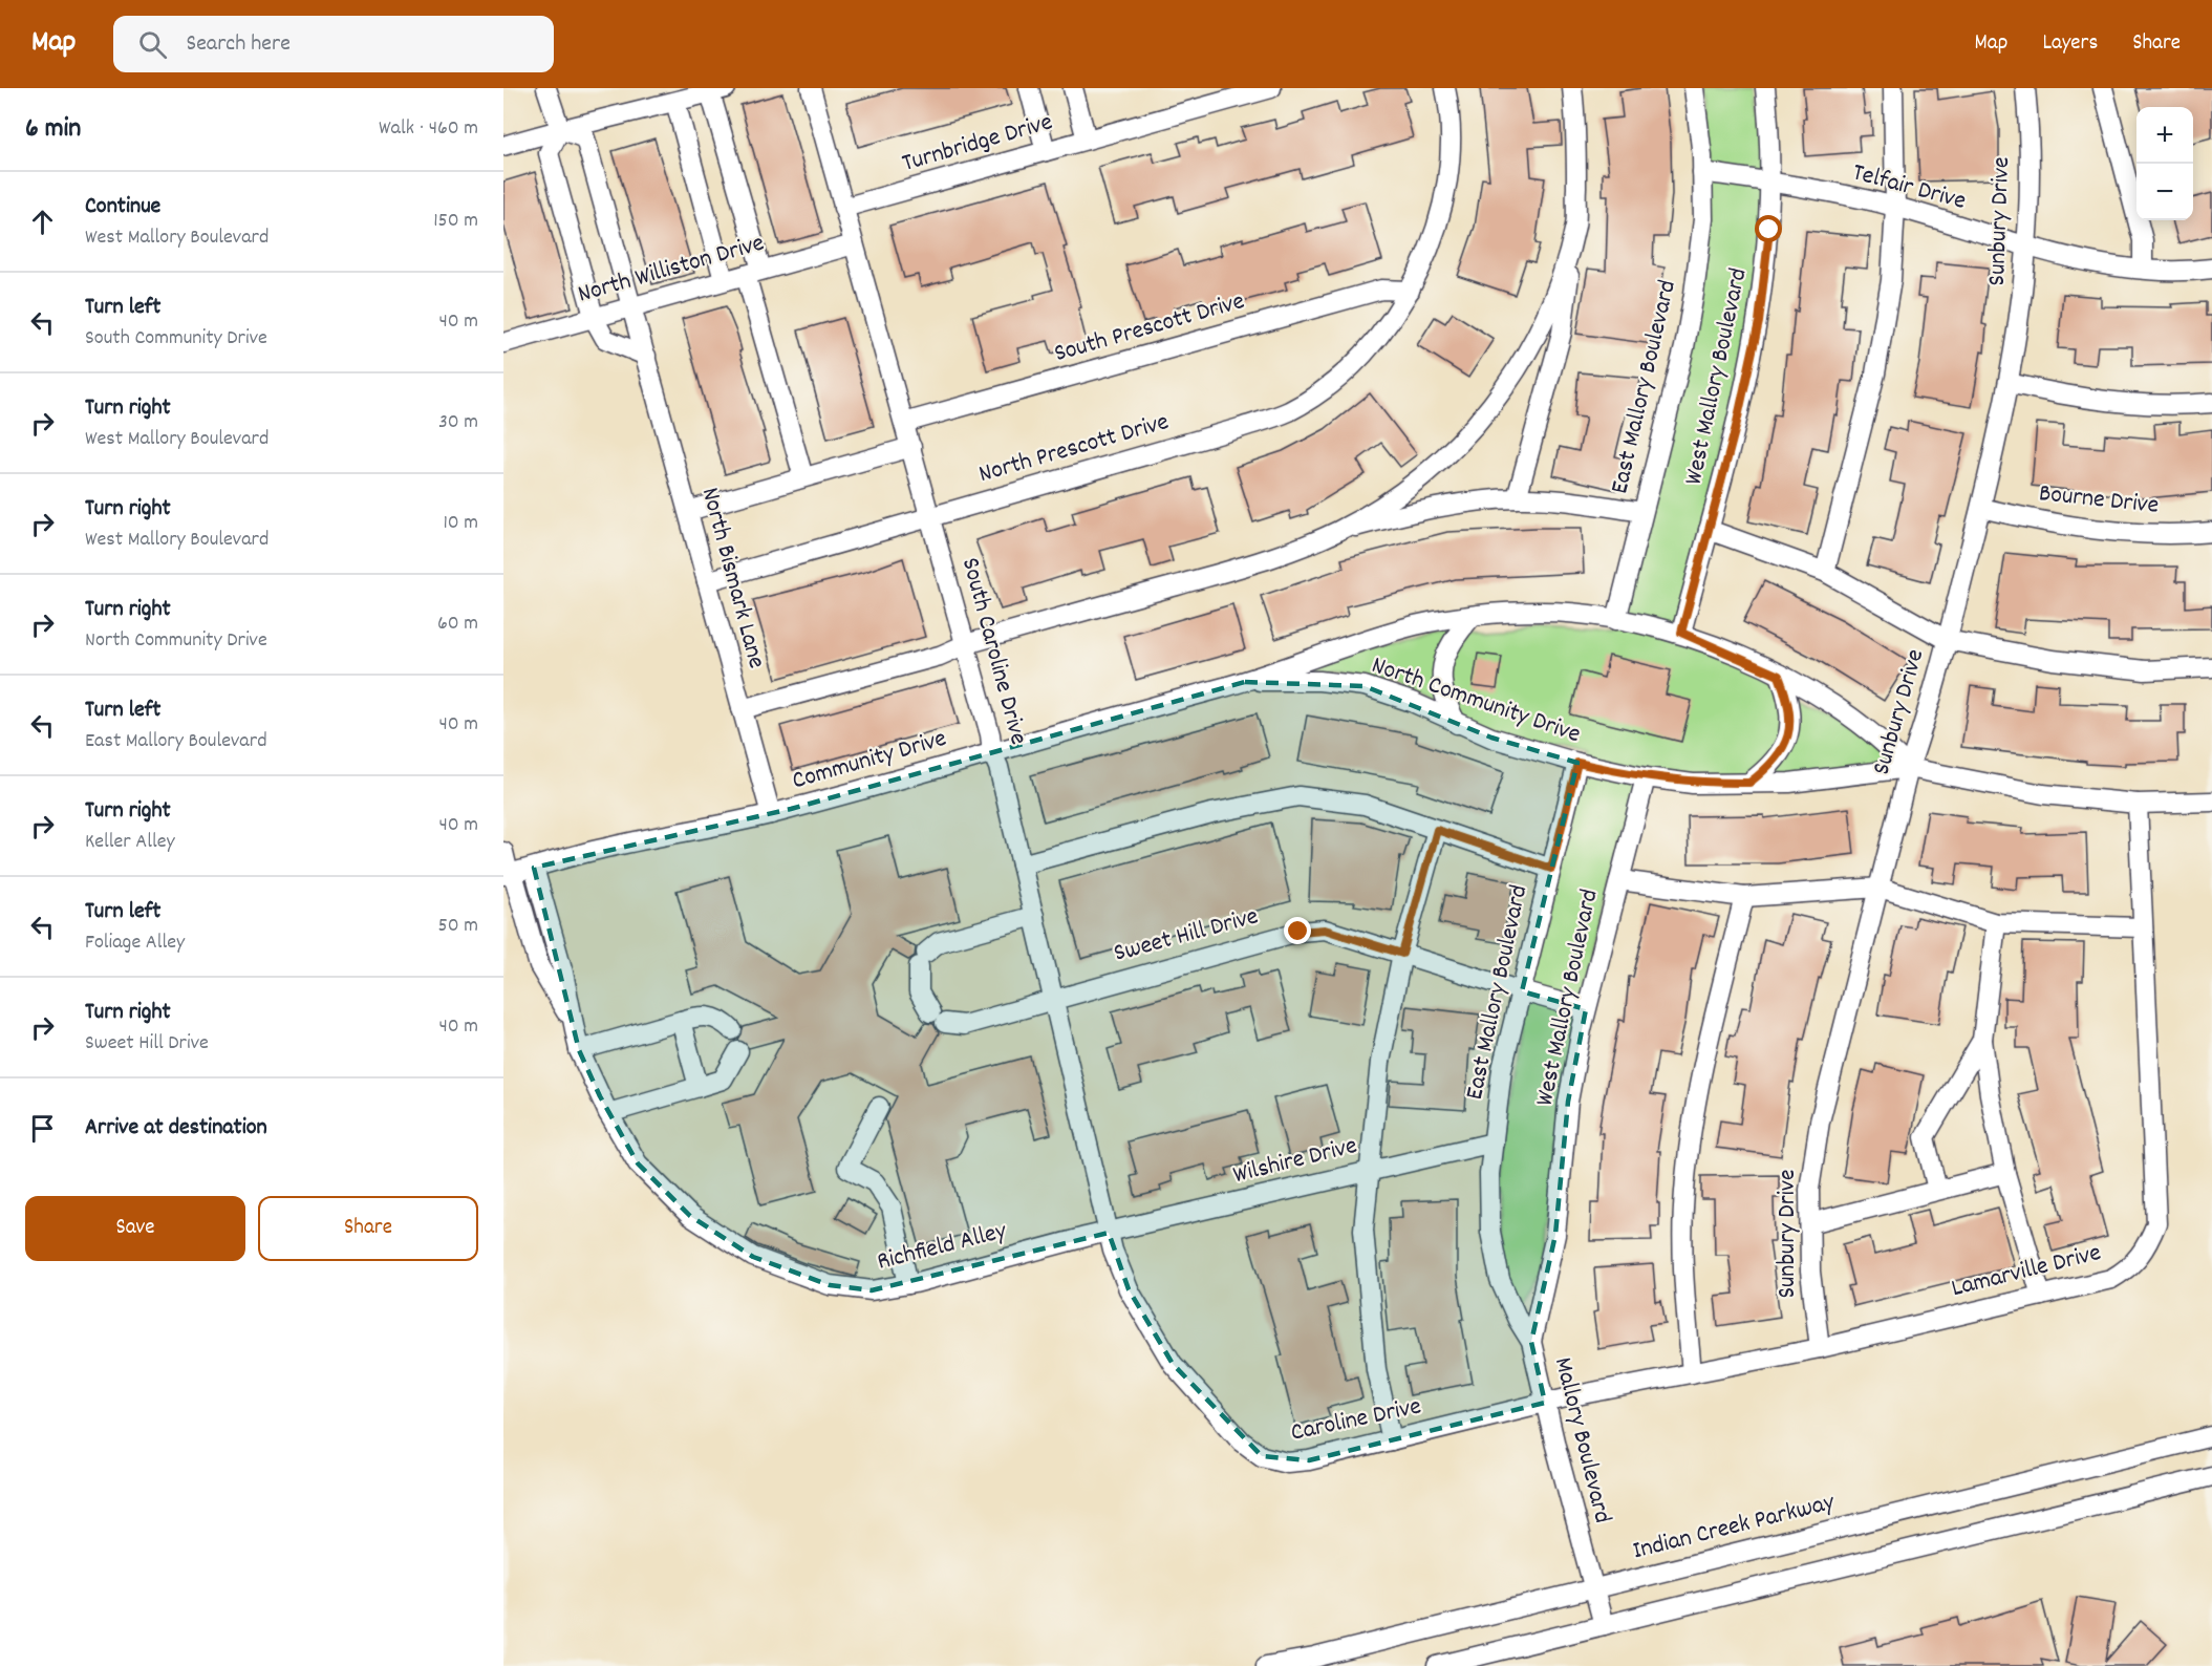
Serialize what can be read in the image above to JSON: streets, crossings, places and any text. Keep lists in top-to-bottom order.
{
  "streets": {
    "street": [
      "Turnbridge Drive",
      "Telfair Drive",
      "Sunbury Drive",
      "North Williston Drive",
      "South Prescott Drive",
      "West Mallory Boulevard",
      "East Mallory Boulevard",
      "North Prescott Drive",
      "Bourne Drive",
      "North Bismark Lane",
      "South Caroline Drive",
      "North Community Drive",
      "Community Drive",
      "Sweet Hill Drive",
      "Wilshire Drive",
      "Richfield Alley",
      "Lamarville Drive",
      "Caroline Drive",
      "Mallory Boulevard",
      "Indian Creek Parkway"
    ]
  },
  "crossings": [
    ["Turnbridge Drive", "South Caroline Drive"],
    ["Telfair Drive", "Sunbury Drive"],
    ["Telfair Drive", "West Mallory Boulevard"],
    ["Telfair Drive", "East Mallory Boulevard"],
    ["Sunbury Drive", "Bourne Drive"],
    ["Sunbury Drive", "North Community Drive"],
    ["Sunbury Drive", "Lamarville Drive"],
    ["North Williston Drive", "North Bismark Lane"],
    ["North Williston Drive", "South Caroline Drive"],
    ["South Prescott Drive", "North Prescott Drive"],
    ["South Prescott Drive", "South Caroline Drive"],
    ["West Mallory Boulevard", "East Mallory Boulevard"],
    ["West Mallory Boulevard", "North Community Drive"],
    ["West Mallory Boulevard", "Sweet Hill Drive"],
    ["West Mallory Boulevard", "Mallory Boulevard"],
    ["East Mallory Boulevard", "North Community Drive"],
    ["East Mallory Boulevard", "Sweet Hill Drive"],
    ["East Mallory Boulevard", "Wilshire Drive"],
    ["East Mallory Boulevard", "Mallory Boulevard"],
    ["North Prescott Drive", "North Bismark Lane"],
    ["North Prescott Drive", "South Caroline Drive"],
    ["North Bismark Lane", "Community Drive"],
    ["South Caroline Drive", "Community Drive"],
    ["South Caroline Drive", "Sweet Hill Drive"],
    ["South Caroline Drive", "Wilshire Drive"],
    ["South Caroline Drive", "Richfield Alley"],
    ["South Caroline Drive", "Caroline Drive"],
    ["North Community Drive", "Community Drive"],
    ["North Community Drive", "Lamarville Drive"],
    ["Community Drive", "Richfield Alley"],
    ["Wilshire Drive", "Richfield Alley"],
    ["Wilshire Drive", "Caroline Drive"],
    ["Richfield Alley", "Caroline Drive"],
    ["Lamarville Drive", "Caroline Drive"],
    ["Lamarville Drive", "Mallory Boulevard"],
    ["Caroline Drive", "Mallory Boulevard"],
    ["Mallory Boulevard", "Indian Creek Parkway"]
  ],
  "page": {
    "header": "Map",
    "search": "Search here",
    "nav": ["Map", "Layers", "Share"],
    "heading": ["6 min", "Walk · 460 m"],
    "map_buttons": ["+", "−"],
    "list": [
      ["Continue", "West Mallory Boulevard", "150 m"],
      ["Turn left", "South Community Drive", "40 m"],
      ["Turn right", "West Mallory Boulevard", "30 m"],
      ["Turn right", "West Mallory Boulevard", "10 m"],
      ["Turn right", "North Community Drive", "60 m"],
      ["Turn left", "East Mallory Boulevard", "40 m"],
      ["Turn right", "Keller Alley", "40 m"],
      ["Turn left", "Foliage Alley", "50 m"],
      ["Turn right", "Sweet Hill Drive", "40 m"],
      "Arrive at destination"
    ],
    "buttons": ["Save", "Share"]
  }
}
